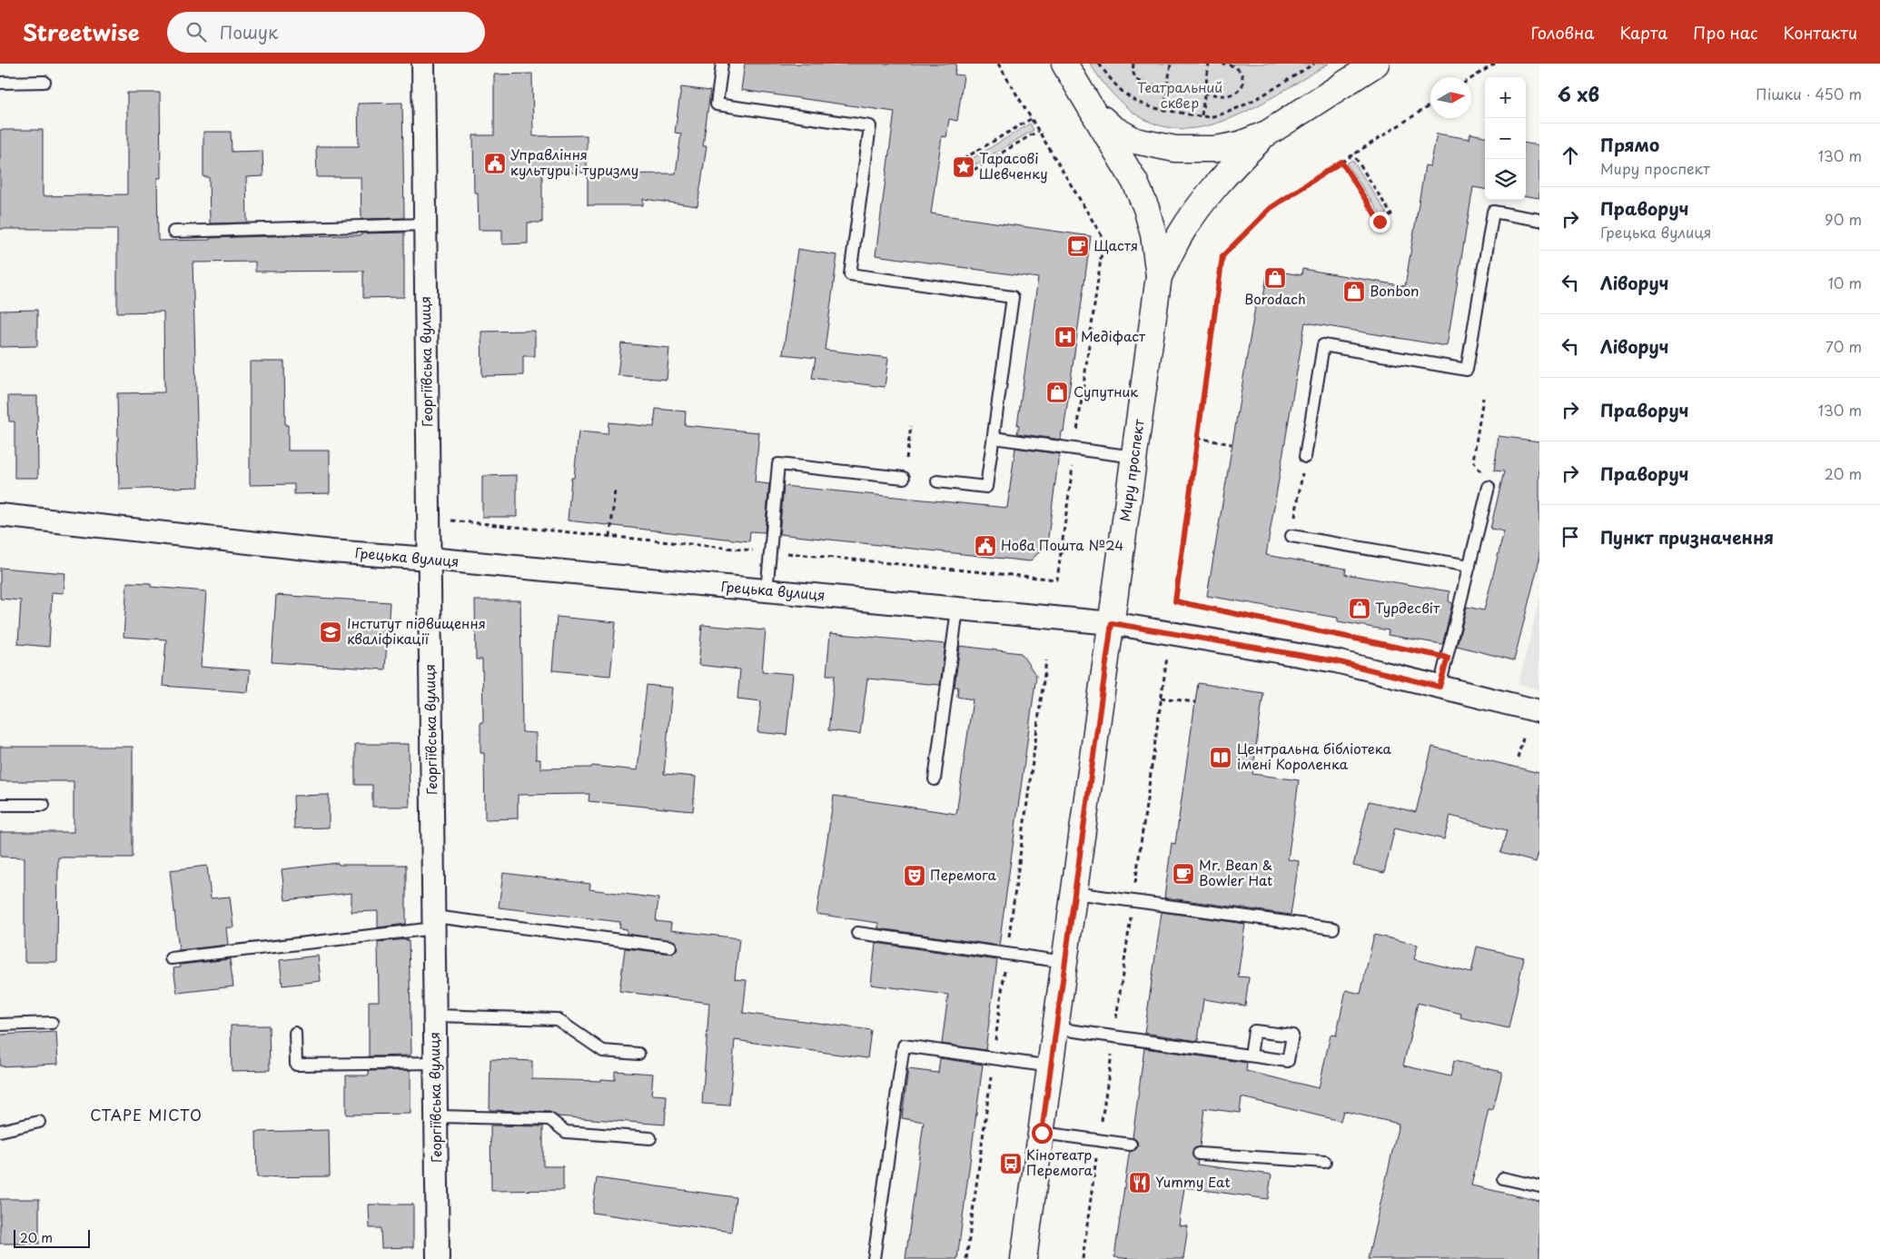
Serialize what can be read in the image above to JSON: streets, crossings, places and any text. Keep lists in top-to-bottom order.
{
  "streets": {
    "main road": ["Миру проспект"],
    "street": ["Георгіївська вулиця", "Грецька вулиця"]
  },
  "crossings": [
    ["Георгіївська вулиця", "Грецька вулиця"],
    ["Миру проспект", "Грецька вулиця"]
  ],
  "districts": ["СТАРЕ МІСТО"],
  "parks": ["Театральний сквер"],
  "places": {
    "public building": ["Управління культури і туризму", "Нова Пошта №24"],
    "place": ["Тарасові Шевченку"],
    "cafe": ["Щастя", "Mr. Bean & Bowler Hat"],
    "shop": [
      "Borodach",
      "Bonbon",
      "Супутник",
      "Турдесвіт"
    ],
    "hospital": ["Медіфаст"],
    "school or university": ["Інститут підвищення кваліфікації"],
    "library": ["Центральна бібліотека імені Короленка"],
    "theatre": ["Перемога"],
    "bus stop": ["Кінотеатр Перемога"],
    "restaurant": ["Yummy Eat"]
  },
  "scale_bar": "20 m",
  "north": "right",
  "page": {
    "header": "Streetwise",
    "search": "Пошук",
    "nav": [
      "Головна",
      "Карта",
      "Про нас",
      "Контакти"
    ],
    "heading": ["6 хв", "Пішки · 450 m"],
    "map_buttons": ["+", "−"],
    "list": [
      ["Прямо", "Миру проспект", "130 m"],
      ["Праворуч", "Грецька вулиця", "90 m"],
      ["Ліворуч", "10 m"],
      ["Ліворуч", "70 m"],
      ["Праворуч", "130 m"],
      ["Праворуч", "20 m"],
      "Пункт призначення"
    ],
    "scale": "20 m"
  }
}
